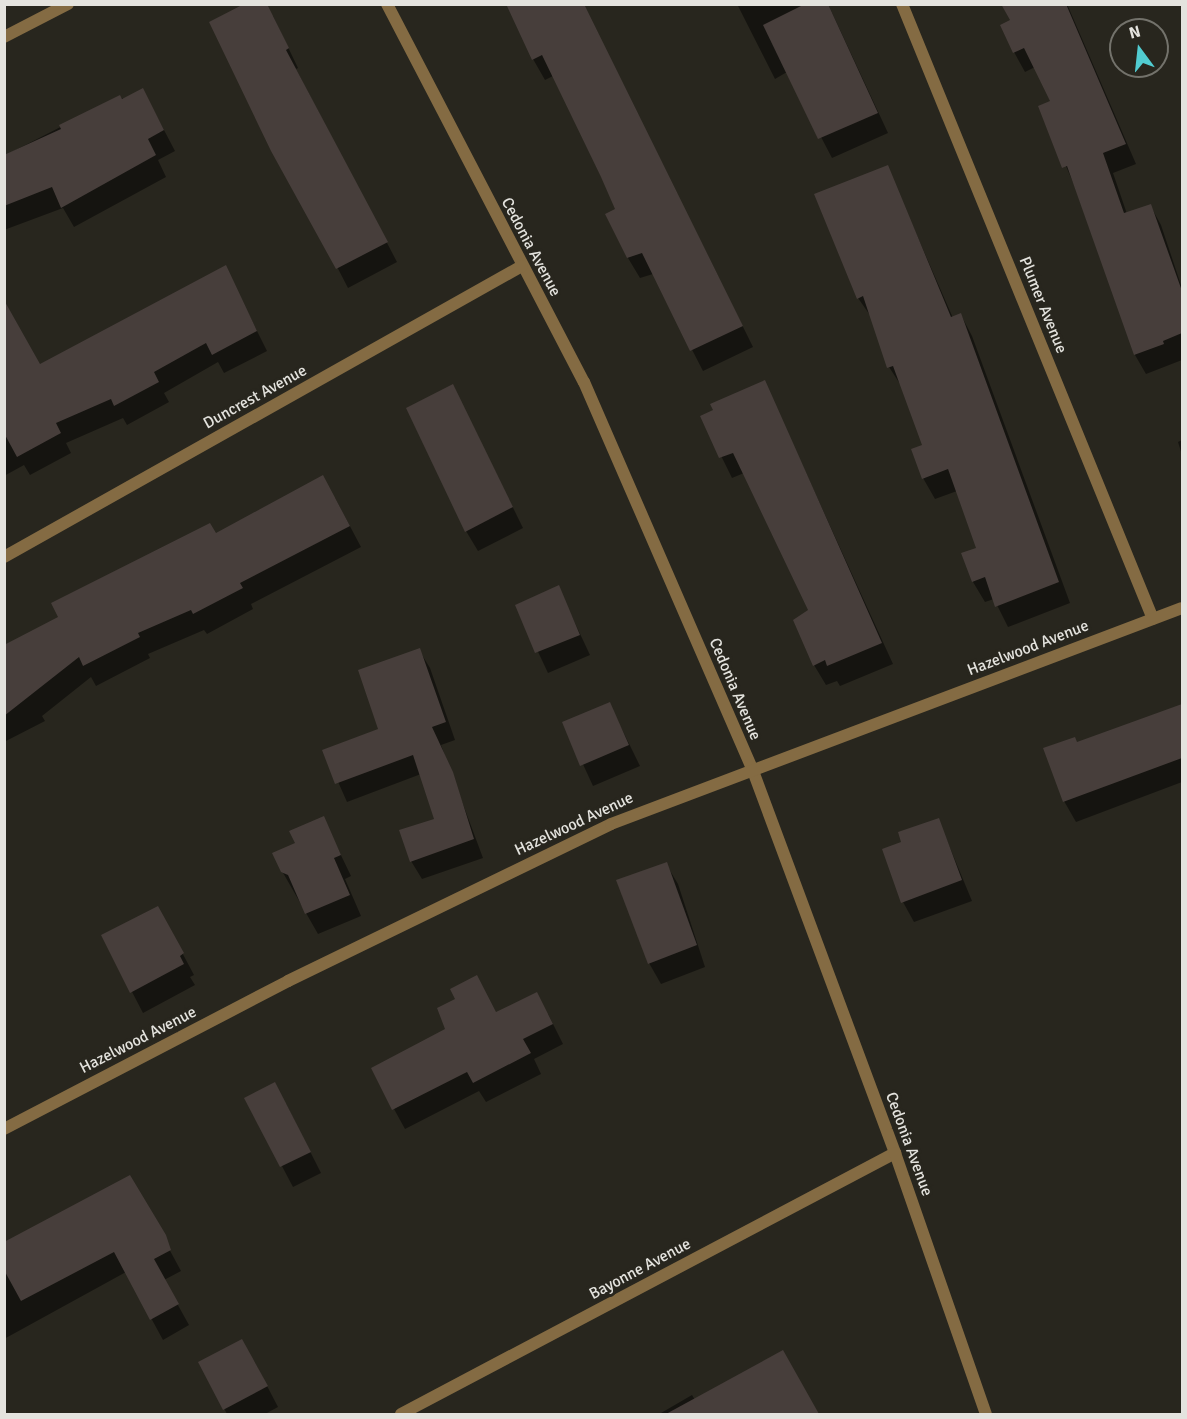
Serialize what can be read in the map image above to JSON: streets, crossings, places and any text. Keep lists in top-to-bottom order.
{
  "streets": {
    "street": [
      "Cedonia Avenue",
      "Plumer Avenue",
      "Duncrest Avenue",
      "Hazelwood Avenue",
      "Bayonne Avenue"
    ]
  },
  "crossings": [
    ["Cedonia Avenue", "Duncrest Avenue"],
    ["Cedonia Avenue", "Hazelwood Avenue"],
    ["Cedonia Avenue", "Bayonne Avenue"],
    ["Plumer Avenue", "Hazelwood Avenue"]
  ],
  "north": "top"
}
